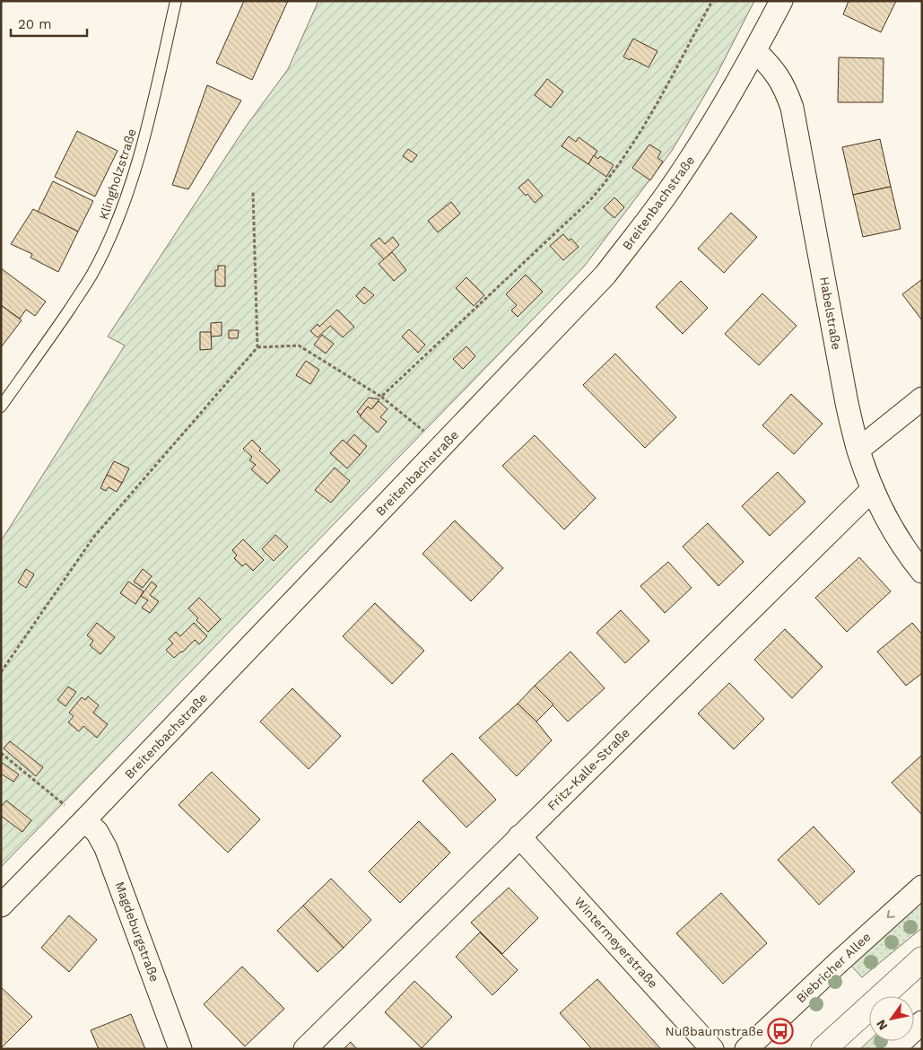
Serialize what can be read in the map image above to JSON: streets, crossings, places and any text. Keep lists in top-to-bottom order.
{
  "streets": {
    "street": [
      "Breitenbachstraße",
      "Habelstraße",
      "Fritz-Kalle-Straße",
      "Magdeburgstraße",
      "Wintermeyerstraße",
      "Biebricher Allee"
    ],
    "lane": ["Klingholzstraße"]
  },
  "crossings": [
    ["Breitenbachstraße", "Habelstraße"],
    ["Breitenbachstraße", "Magdeburgstraße"],
    ["Habelstraße", "Fritz-Kalle-Straße"],
    ["Fritz-Kalle-Straße", "Wintermeyerstraße"]
  ],
  "one_way": ["Biebricher Allee"],
  "places": {
    "bus stop": ["Nußbaumstraße"]
  },
  "scale_bar": "20 m",
  "north": "bottom left"
}
